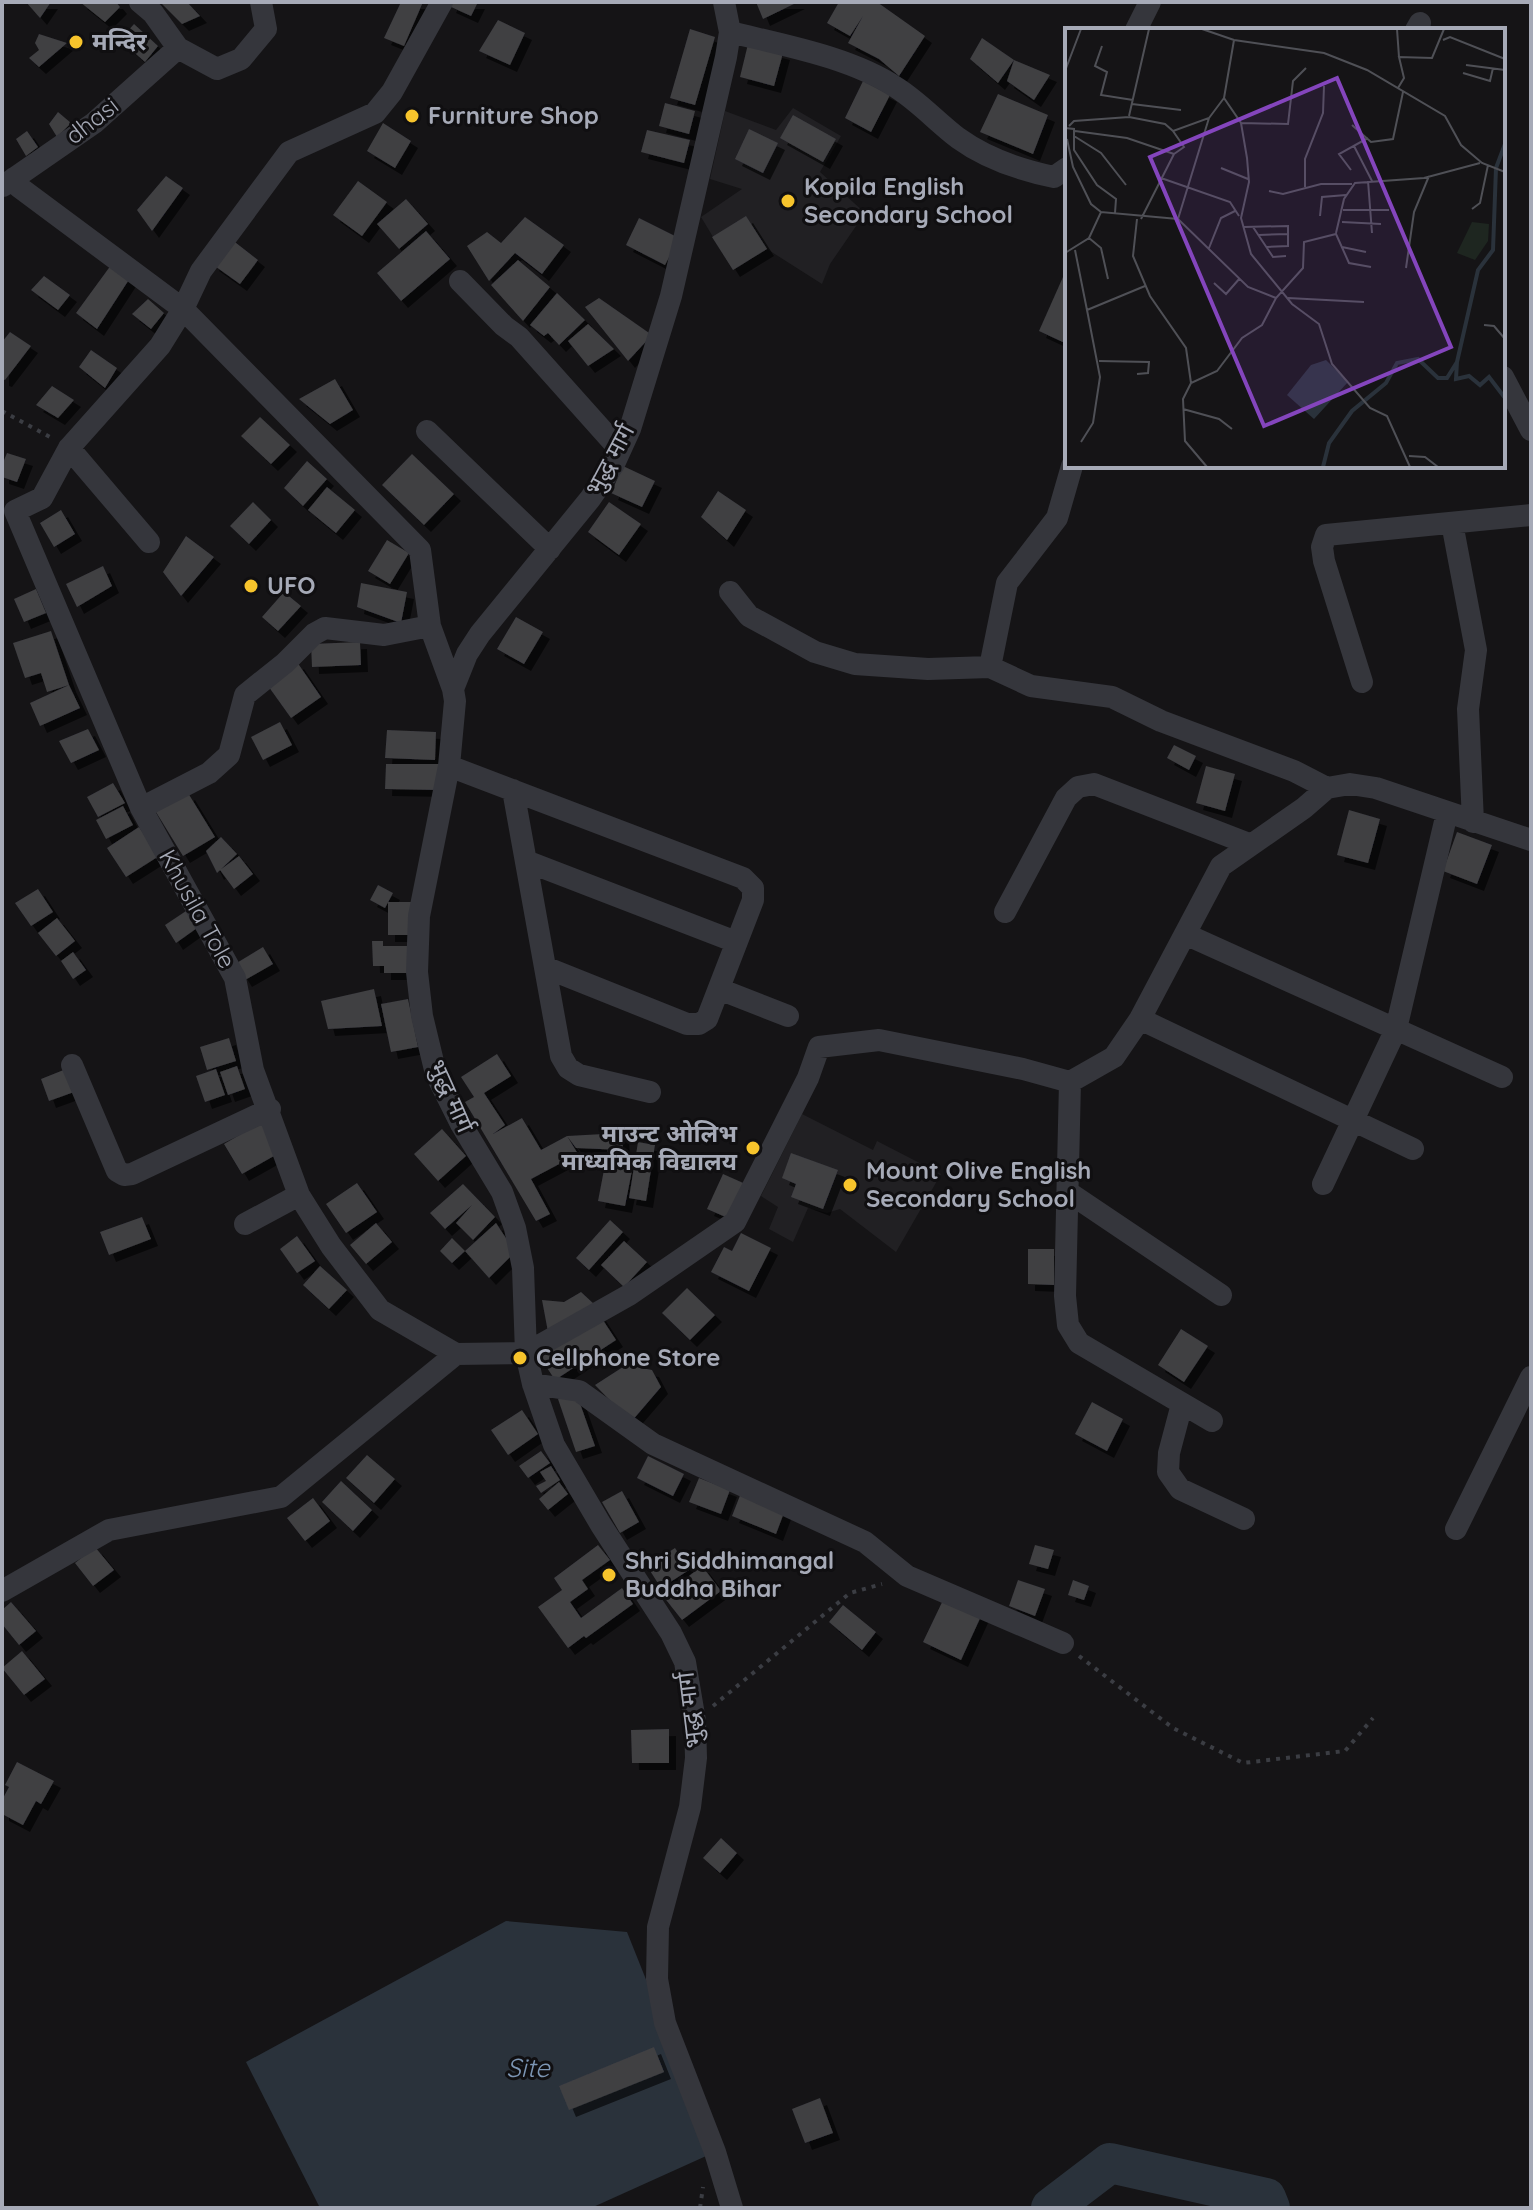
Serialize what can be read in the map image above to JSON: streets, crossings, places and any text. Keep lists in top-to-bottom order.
{
  "streets": {
    "street": ["dhasi", "भुद्ध मार्ग", "Khusila Tole"]
  },
  "water": ["Site"],
  "places": [
    "मन्दिर",
    "Furniture Shop",
    "Kopila English Secondary School",
    "UFO",
    "माउन्ट ओलिभ माध्यमिक विद्यालय",
    "Mount Olive English Secondary School",
    "Cellphone Store",
    "Shri Siddhimangal Buddha Bihar"
  ]
}
